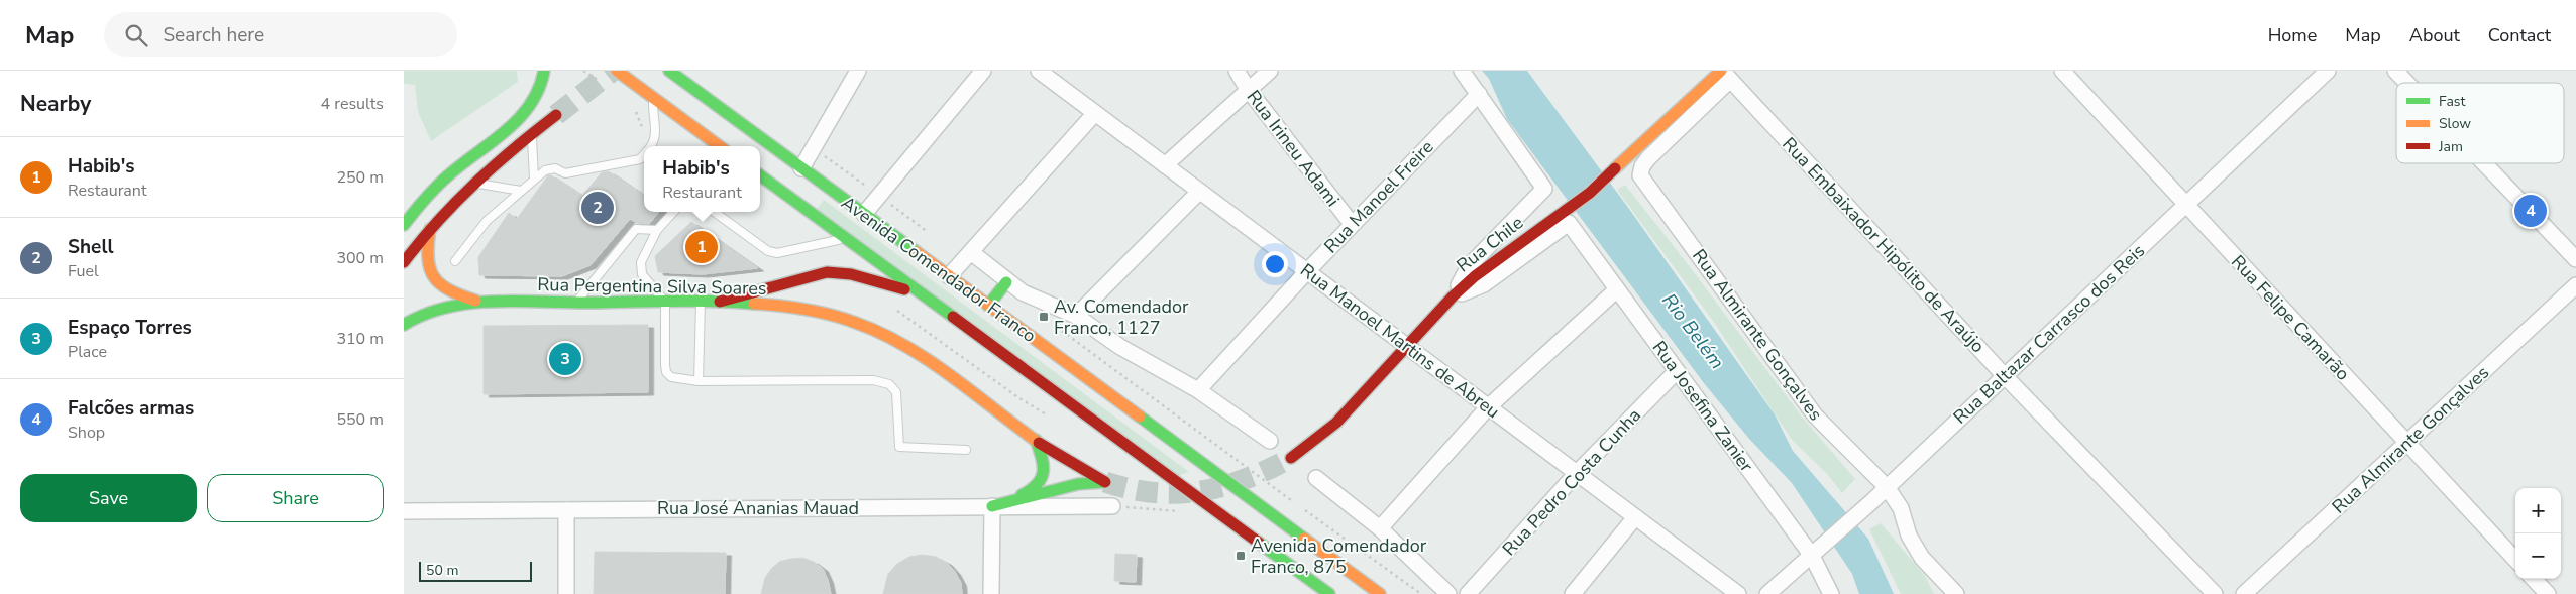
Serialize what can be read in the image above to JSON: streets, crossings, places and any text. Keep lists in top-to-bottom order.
{
  "streets": {
    "main road": ["Rua Chile", "Avenida Comendador Franco", "Rua Pergentina Silva Soares"],
    "street": [
      "Rua Irineu Adami",
      "Rua Manoel Freire",
      "Rua Embaixador Hipólito de Araújo",
      "Rua Felipe Camarão",
      "Rua Baltazar Carrasco dos Reis",
      "Rua Almirante Gonçalves",
      "Rua Manoel Martins de Abreu",
      "Rua Josefina Zanier",
      "Rua Pedro Costa Cunha",
      "Rua José Ananias Mauad"
    ]
  },
  "crossings": [
    ["Rua Irineu Adami", "Rua Manoel Freire"],
    ["Rua Manoel Freire", "Avenida Comendador Franco"],
    ["Rua Manoel Freire", "Rua Manoel Martins de Abreu"],
    ["Rua Chile", "Rua Embaixador Hipólito de Araújo"],
    ["Rua Chile", "Rua Almirante Gonçalves"],
    ["Rua Chile", "Rua Manoel Martins de Abreu"],
    ["Rua Chile", "Rua Josefina Zanier"],
    ["Rua Embaixador Hipólito de Araújo", "Rua Baltazar Carrasco dos Reis"],
    ["Rua Embaixador Hipólito de Araújo", "Rua Almirante Gonçalves"],
    ["Rua Pergentina Silva Soares", "Rua José Ananias Mauad"],
    ["Rua Felipe Camarão", "Rua Baltazar Carrasco dos Reis"],
    ["Rua Felipe Camarão", "Rua Almirante Gonçalves"],
    ["Rua Baltazar Carrasco dos Reis", "Rua Almirante Gonçalves"],
    ["Rua Baltazar Carrasco dos Reis", "Rua Josefina Zanier"],
    ["Rua Manoel Martins de Abreu", "Rua Pedro Costa Cunha"],
    ["Rua Josefina Zanier", "Rua Pedro Costa Cunha"]
  ],
  "water": ["Rio Belém"],
  "places": {
    "transit": ["Av. Comendador Franco, 1127", "Avenida Comendador Franco, 875"]
  },
  "legend": ["Fast", "Slow", "Jam"],
  "scale_bar": "50 m",
  "page": {
    "header": "Map",
    "search": "Search here",
    "nav": [
      "Home",
      "Map",
      "About",
      "Contact"
    ],
    "heading": ["Nearby", "4 results"],
    "list": [
      {
        "mark": "1",
        "name": "Habib's",
        "note": "Restaurant",
        "value": "250 m"
      },
      {
        "mark": "2",
        "name": "Shell",
        "note": "Fuel",
        "value": "300 m"
      },
      {
        "mark": "3",
        "name": "Espaço Torres",
        "note": "Place",
        "value": "310 m"
      },
      {
        "mark": "4",
        "name": "Falcões armas",
        "note": "Shop",
        "value": "550 m"
      }
    ],
    "popup": ["Habib's", "Restaurant"],
    "pins": [
      "2",
      "4",
      "1",
      "3"
    ],
    "buttons": ["Save", "Share"],
    "map_buttons": ["+", "−"],
    "scale": "50 m"
  }
}
